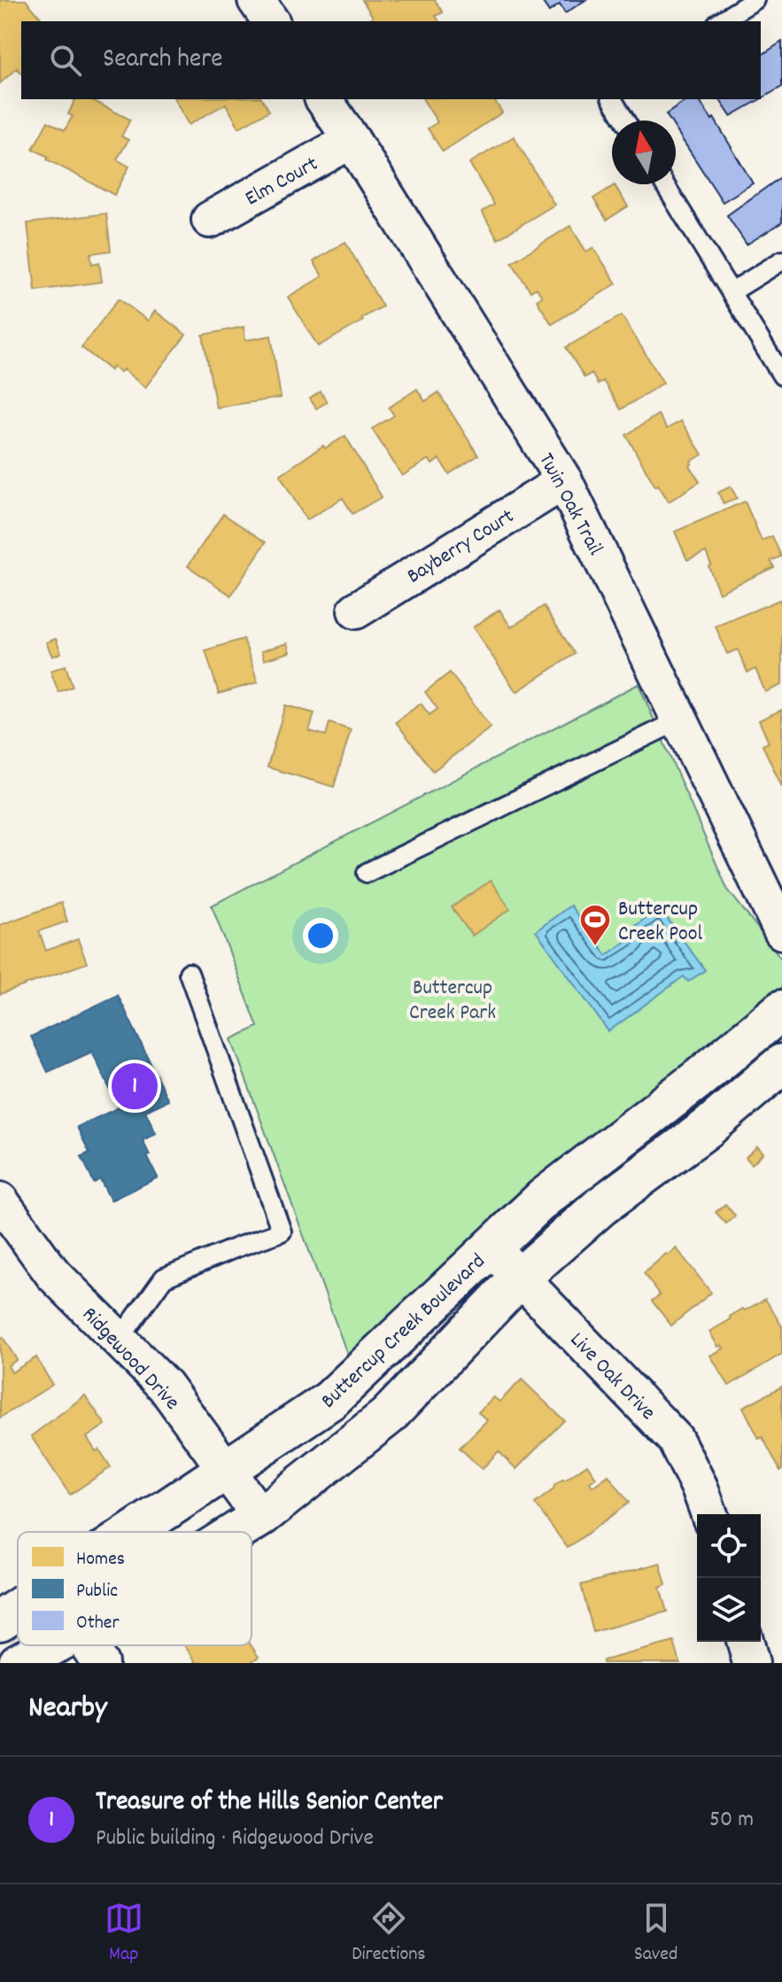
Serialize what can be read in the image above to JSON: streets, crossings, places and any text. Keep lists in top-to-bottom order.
{
  "streets": {
    "street": [
      "Elm Court",
      "Twin Oak Trail",
      "Bayberry Court",
      "Buttercup Creek Boulevard",
      "Ridgewood Drive",
      "Live Oak Drive"
    ]
  },
  "crossings": [
    ["Elm Court", "Twin Oak Trail"],
    ["Twin Oak Trail", "Bayberry Court"],
    ["Buttercup Creek Boulevard", "Ridgewood Drive"],
    ["Buttercup Creek Boulevard", "Live Oak Drive"]
  ],
  "parks": ["Buttercup Creek Park"],
  "places": {
    "sports": ["Buttercup Creek Pool"]
  },
  "legend": ["Homes", "Public", "Other"],
  "north": "top",
  "page": {
    "search": "Search here",
    "pins": "1",
    "heading": "Nearby",
    "list": [
      {
        "mark": "1",
        "name": "Treasure of the Hills Senior Center",
        "note": "Public building · Ridgewood Drive",
        "value": "50 m"
      }
    ],
    "nav": ["Map", "Directions", "Saved"]
  }
}
